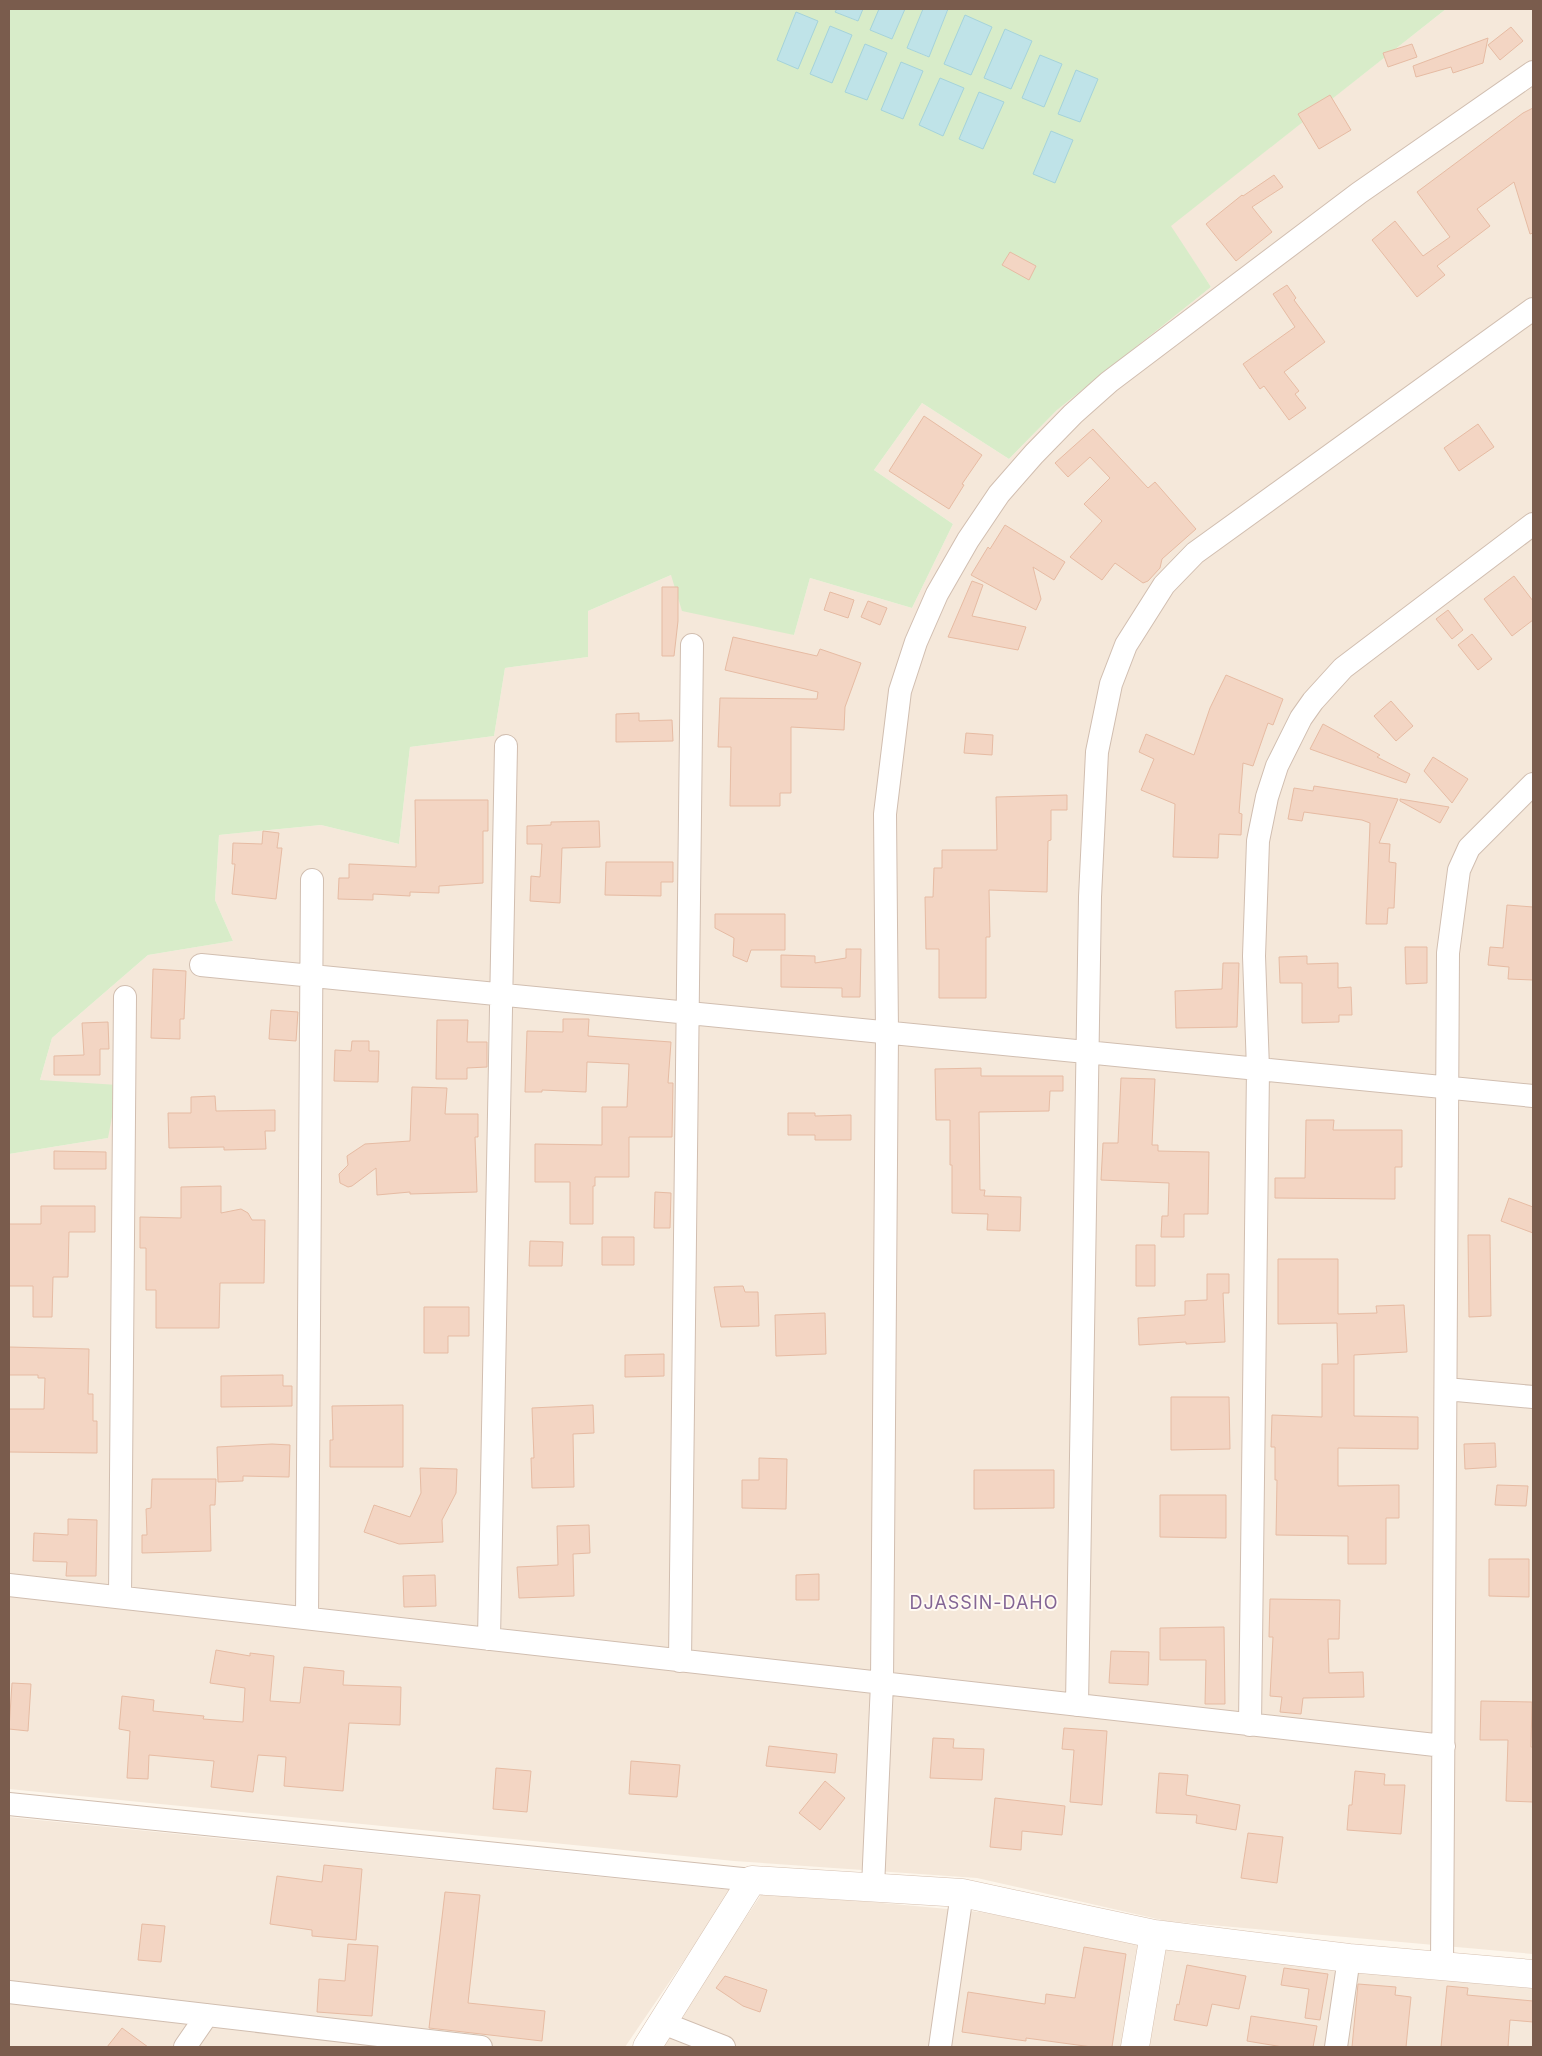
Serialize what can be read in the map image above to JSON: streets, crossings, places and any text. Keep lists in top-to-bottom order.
{
  "districts": ["DJASSIN-DAHO"]
}
